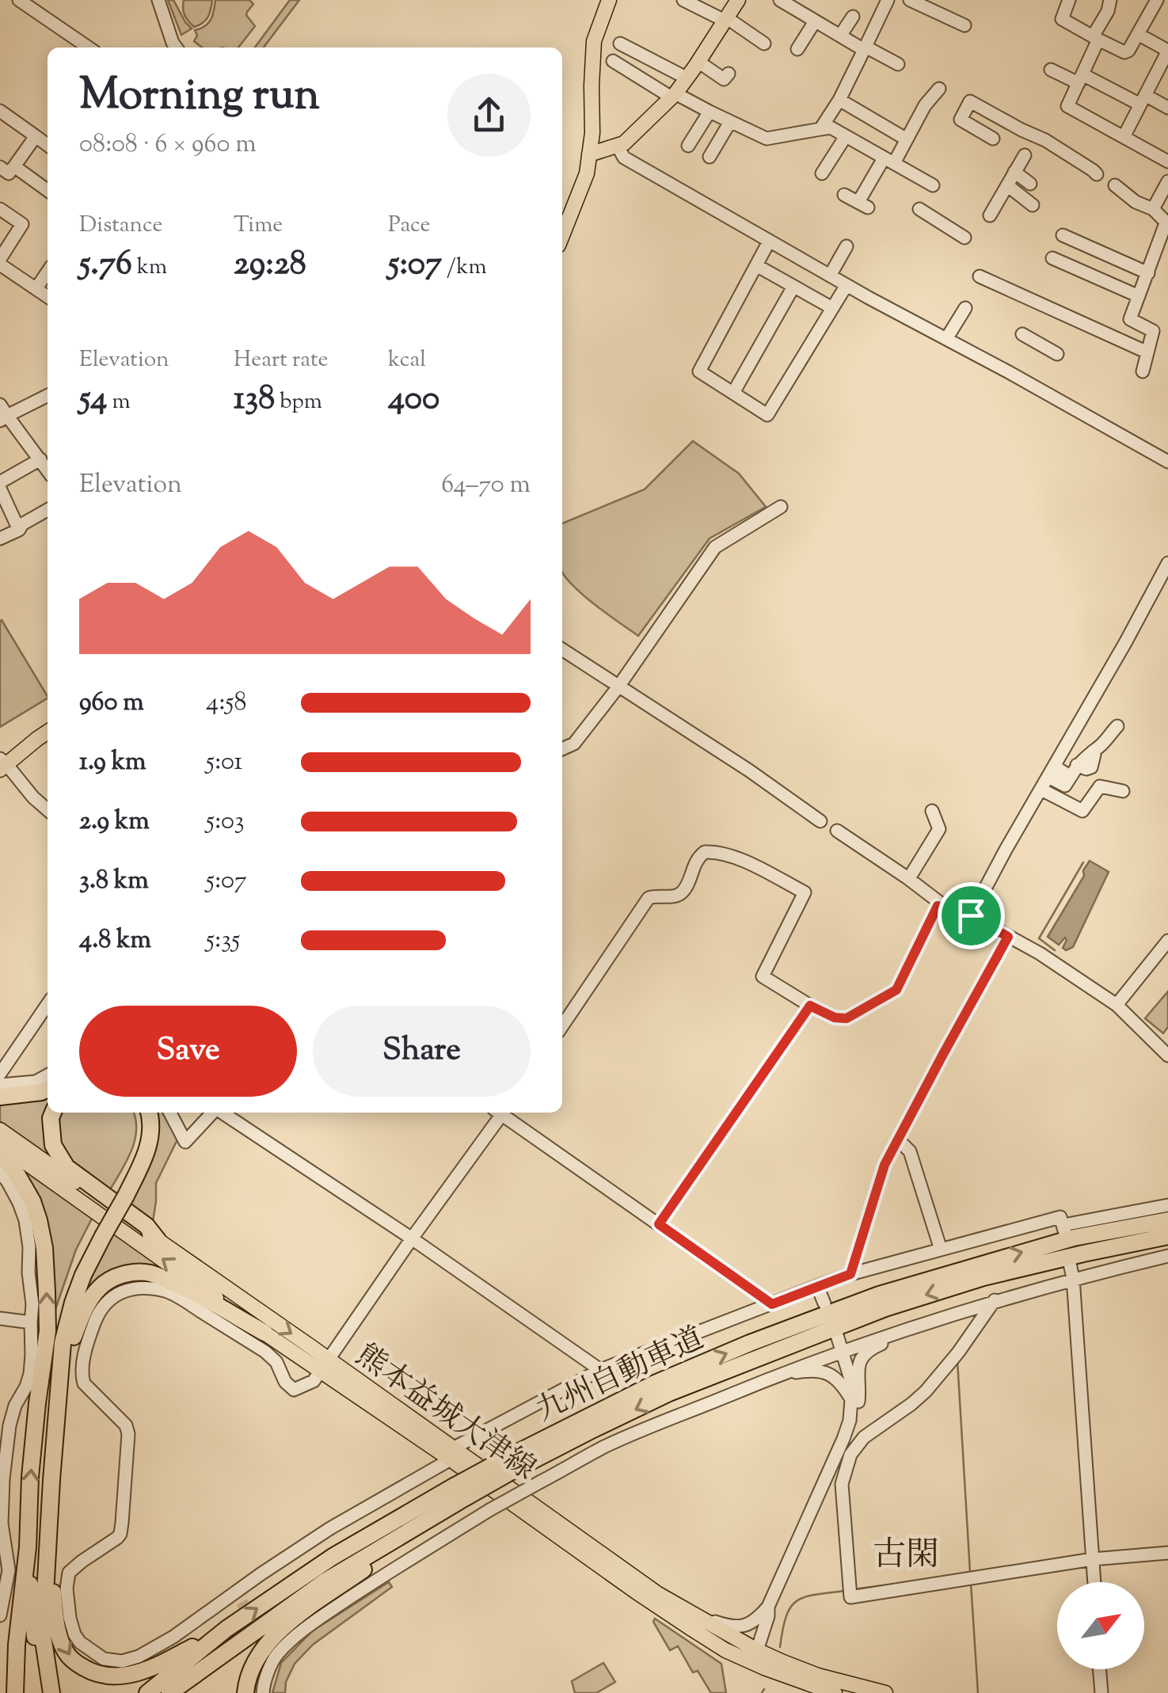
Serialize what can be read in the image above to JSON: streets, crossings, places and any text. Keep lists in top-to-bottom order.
{
  "streets": {
    "highway": ["九州自動車道"],
    "main road": ["熊本益城大津線"]
  },
  "districts": ["古閑"],
  "north": "top right",
  "page": {
    "heading": ["Morning run", "08:08 · 6 × 960 m"],
    "stats": [
      ["Distance", "5.76 km"],
      ["Time", "29:28"],
      ["Pace", "5:07 /km"],
      ["Elevation", "54 m"],
      ["Heart rate", "138 bpm"],
      ["kcal", "400"]
    ],
    "chart": ["Elevation", "64–70 m"],
    "list": [
      {
        "name": "960 m",
        "note": "4:58"
      },
      {
        "name": "1.9 km",
        "note": "5:01"
      },
      {
        "name": "2.9 km",
        "note": "5:03"
      },
      {
        "name": "3.8 km",
        "note": "5:07"
      },
      {
        "name": "4.8 km",
        "note": "5:35"
      }
    ],
    "buttons": ["Save", "Share"]
  }
}
